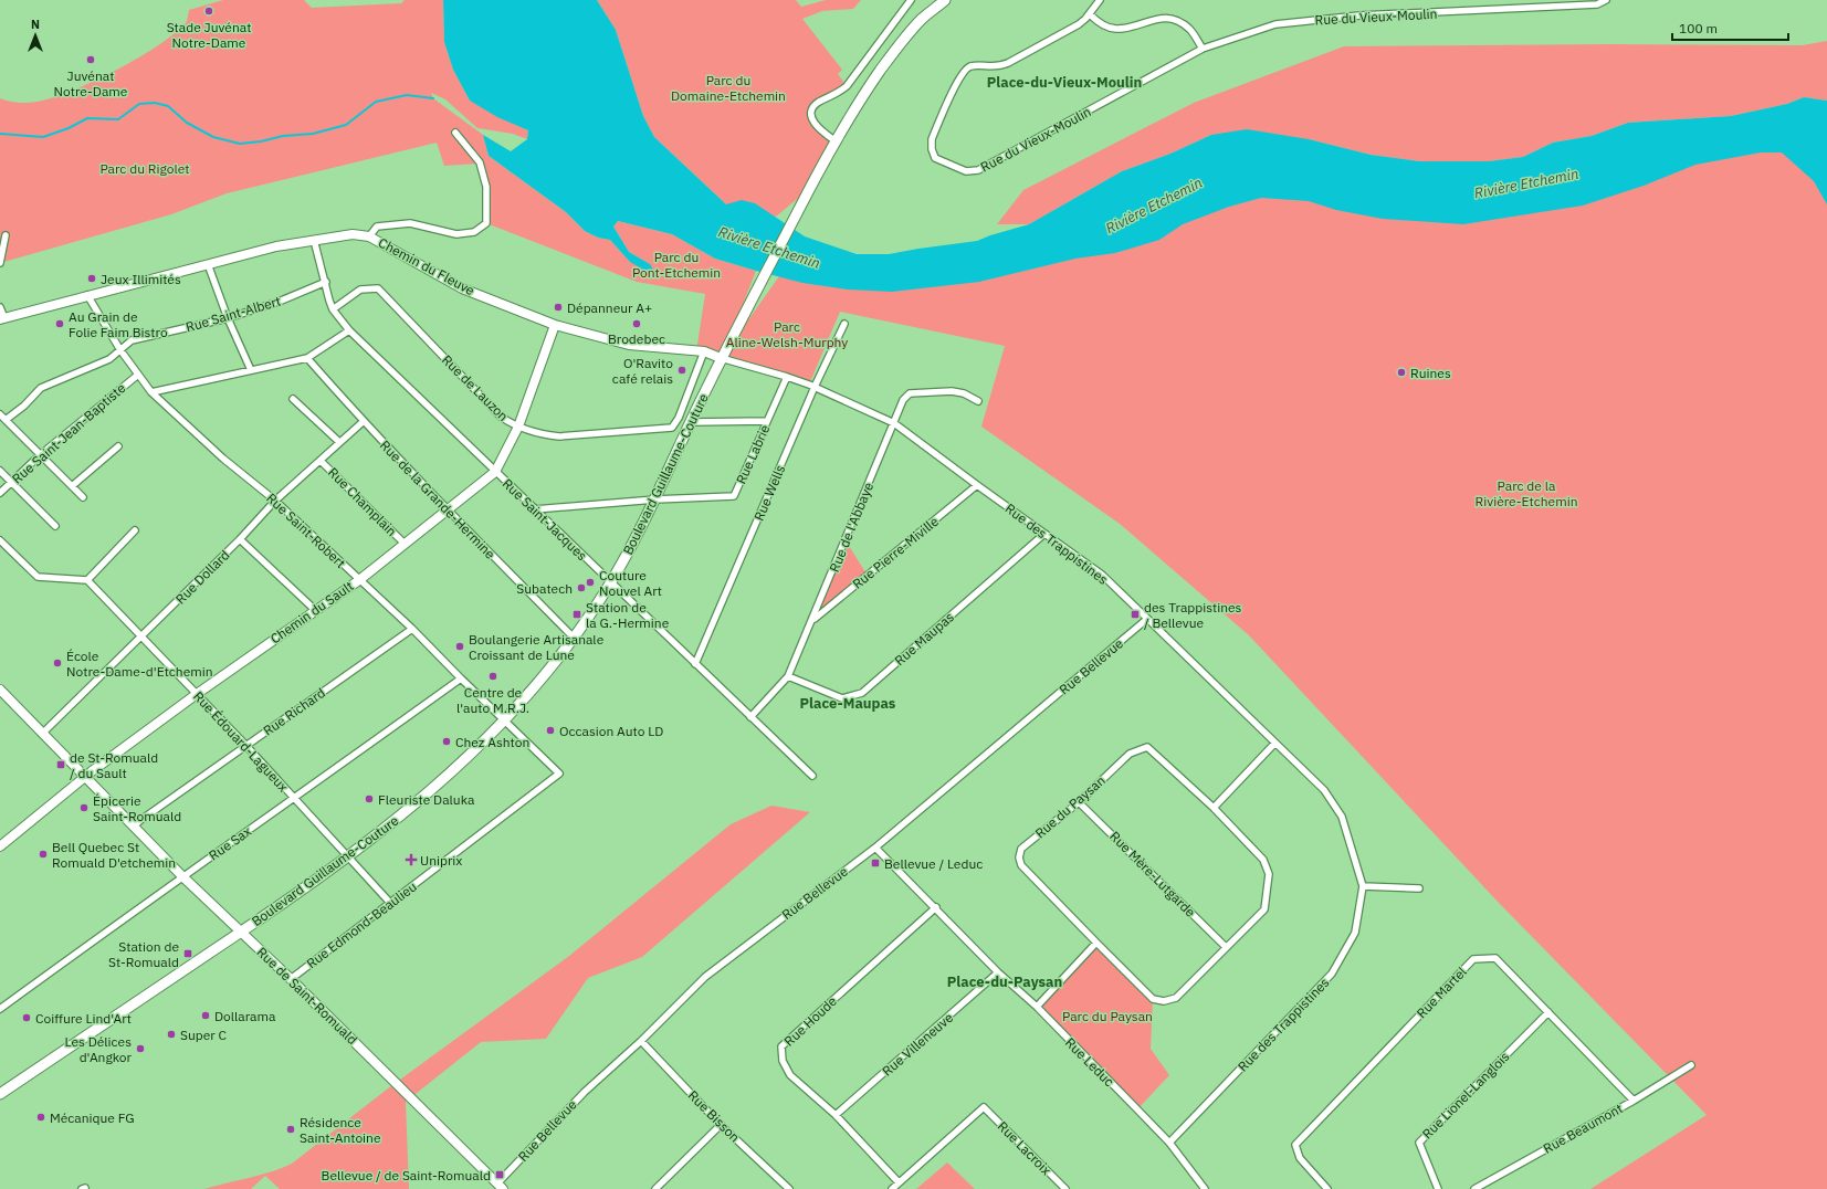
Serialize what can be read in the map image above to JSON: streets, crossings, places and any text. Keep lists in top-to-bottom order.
{
  "streets": {
    "main road": ["Boulevard Guillaume-Couture"],
    "street": [
      "Rue du Vieux-Moulin",
      "Chemin du Fleuve",
      "Rue Saint-Albert",
      "Rue de Lauzon",
      "Rue Saint-Jean-Baptiste",
      "Rue Labrie",
      "Rue Wells",
      "Rue de la Grande-Hermine",
      "Rue Champlain",
      "Rue Saint-Jacques",
      "Rue de l'Abbaye",
      "Rue Saint-Robert",
      "Rue des Trappistines",
      "Rue Pierre-Miville",
      "Rue Dollard",
      "Chemin du Sault",
      "Rue Maupas",
      "Rue Bellevue",
      "Rue Richard",
      "Rue Édouard-Lagueux",
      "Rue du Paysan",
      "Rue Sax",
      "Rue Mère-Lutgarde",
      "Rue Edmond-Beaulieu",
      "Rue Martel",
      "Rue de Saint-Romuald",
      "Rue Houde",
      "Rue Villeneuve",
      "Rue Leduc",
      "Rue Lionel-Langlois",
      "Rue Bisson",
      "Rue Beaumont",
      "Rue Lacroix"
    ]
  },
  "crossings": [
    ["Chemin du Fleuve", "Rue de Lauzon"],
    ["Chemin du Fleuve", "Boulevard Guillaume-Couture"],
    ["Chemin du Fleuve", "Rue Saint-Jacques"],
    ["Chemin du Fleuve", "Rue Saint-Robert"],
    ["Chemin du Fleuve", "Rue des Trappistines"],
    ["Chemin du Fleuve", "Chemin du Sault"],
    ["Rue Saint-Albert", "Rue Saint-Jacques"],
    ["Rue Saint-Albert", "Rue Saint-Robert"],
    ["Rue de Lauzon", "Rue Saint-Jacques"],
    ["Rue de Lauzon", "Chemin du Sault"],
    ["Rue Saint-Jean-Baptiste", "Rue Saint-Robert"],
    ["Rue Labrie", "Boulevard Guillaume-Couture"],
    ["Rue Labrie", "Rue Saint-Jacques"],
    ["Rue Labrie", "Rue des Trappistines"],
    ["Boulevard Guillaume-Couture", "Rue de la Grande-Hermine"],
    ["Boulevard Guillaume-Couture", "Rue Saint-Jacques"],
    ["Boulevard Guillaume-Couture", "Rue Saint-Robert"],
    ["Boulevard Guillaume-Couture", "Rue des Trappistines"],
    ["Boulevard Guillaume-Couture", "Rue Édouard-Lagueux"],
    ["Boulevard Guillaume-Couture", "Rue de Saint-Romuald"],
    ["Rue Wells", "Rue Saint-Jacques"],
    ["Rue Wells", "Rue des Trappistines"],
    ["Rue de la Grande-Hermine", "Rue Dollard"],
    ["Rue de la Grande-Hermine", "Chemin du Sault"],
    ["Rue Champlain", "Rue Dollard"],
    ["Rue Champlain", "Chemin du Sault"],
    ["Rue Saint-Jacques", "Rue de l'Abbaye"],
    ["Rue Saint-Jacques", "Chemin du Sault"],
    ["Rue de l'Abbaye", "Rue des Trappistines"],
    ["Rue de l'Abbaye", "Rue Pierre-Miville"],
    ["Rue de l'Abbaye", "Rue Maupas"],
    ["Rue Saint-Robert", "Rue Dollard"],
    ["Rue Saint-Robert", "Chemin du Sault"],
    ["Rue Saint-Robert", "Rue Richard"],
    ["Rue Saint-Robert", "Rue Sax"],
    ["Rue Saint-Robert", "Rue Edmond-Beaulieu"],
    ["Rue des Trappistines", "Rue Pierre-Miville"],
    ["Rue des Trappistines", "Rue Maupas"],
    ["Rue des Trappistines", "Rue Bellevue"],
    ["Rue des Trappistines", "Rue Leduc"],
    ["Rue Dollard", "Rue Édouard-Lagueux"],
    ["Rue Dollard", "Rue de Saint-Romuald"],
    ["Chemin du Sault", "Rue Édouard-Lagueux"],
    ["Chemin du Sault", "Rue de Saint-Romuald"],
    ["Rue Bellevue", "Rue de Saint-Romuald"],
    ["Rue Bellevue", "Rue Leduc"],
    ["Rue Bellevue", "Rue Bisson"],
    ["Rue Richard", "Rue Édouard-Lagueux"],
    ["Rue Richard", "Rue de Saint-Romuald"],
    ["Rue Édouard-Lagueux", "Rue Sax"],
    ["Rue Édouard-Lagueux", "Rue Edmond-Beaulieu"],
    ["Rue du Paysan", "Rue Mère-Lutgarde"],
    ["Rue Sax", "Rue de Saint-Romuald"],
    ["Rue Edmond-Beaulieu", "Rue de Saint-Romuald"],
    ["Rue Martel", "Rue Lionel-Langlois"],
    ["Rue Martel", "Rue Beaumont"],
    ["Rue Houde", "Rue Villeneuve"],
    ["Rue Houde", "Rue Leduc"],
    ["Rue Houde", "Rue Lacroix"],
    ["Rue Villeneuve", "Rue Leduc"]
  ],
  "districts": ["Place-du-Vieux-Moulin", "Place-Maupas", "Place-du-Paysan"],
  "water": ["Rivière Etchemin"],
  "parks": [
    "Parc du Domaine-Etchemin",
    "Parc du Rigolet",
    "Parc du Pont-Etchemin",
    "Parc Aline-Welsh-Murphy",
    "Parc de la Rivière-Etchemin",
    "Parc du Paysan"
  ],
  "places": {
    "other": [
      "Stade Juvénat Notre-Dame",
      "Juvénat Notre-Dame",
      "Jeux Illimités",
      "Dépanneur A+",
      "Au Grain de Folie Faim Bistro",
      "Brodebec",
      "O'Ravito café relais",
      "Ruines",
      "Couture Nouvel Art",
      "Subatech",
      "Boulangerie Artisanale Croissant de Lune",
      "École Notre-Dame-d'Etchemin",
      "Centre de l'auto M.R.J.",
      "Occasion Auto LD",
      "Chez Ashton",
      "Fleuriste Daluka",
      "Épicerie Saint-Romuald",
      "Bell Quebec St Romuald D'etchemin",
      "Dollarama",
      "Coiffure Lind'Art",
      "Super C",
      "Les Délices d'Angkor",
      "Mécanique FG",
      "Résidence Saint-Antoine"
    ],
    "transit": [
      "Station de la G.-Hermine",
      "des Trappistines / Bellevue",
      "de St-Romuald / du Sault",
      "Bellevue / Leduc",
      "Station de St-Romuald",
      "Bellevue / de Saint-Romuald"
    ],
    "health": ["Uniprix"]
  },
  "scale_bar": "100 m",
  "north": "top"
}
